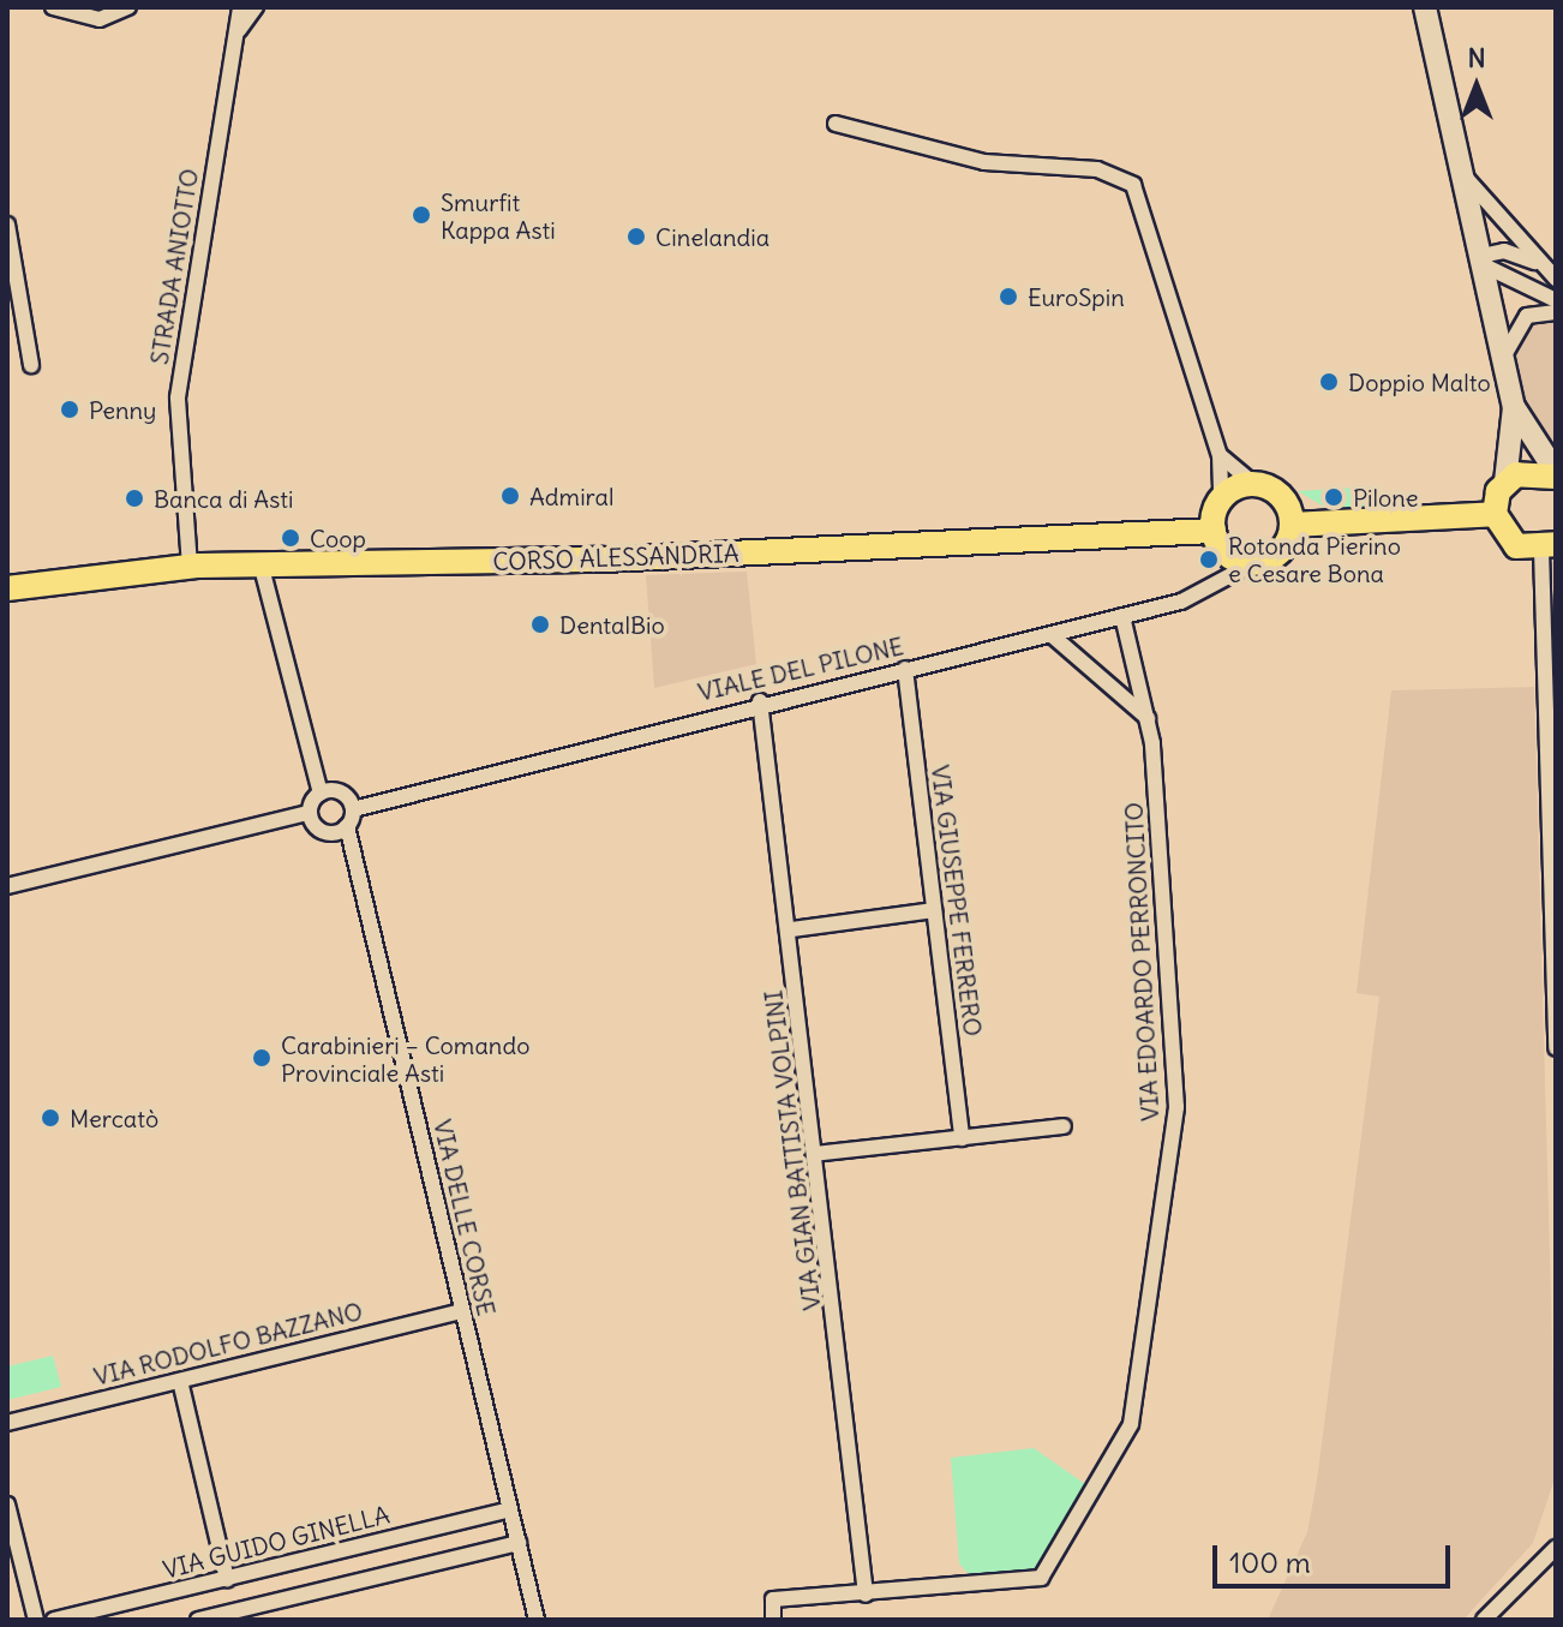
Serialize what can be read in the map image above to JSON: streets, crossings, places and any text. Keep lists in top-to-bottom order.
{
  "streets": {
    "main road": ["CORSO ALESSANDRIA"],
    "street": [
      "STRADA ANIOTTO",
      "VIALE DEL PILONE",
      "VIA GIUSEPPE FERRERO",
      "VIA EDOARDO PERRONCITO",
      "VIA GIAN BATTISTA VOLPINI",
      "VIA DELLE CORSE",
      "VIA RODOLFO BAZZANO",
      "VIA GUIDO GINELLA"
    ]
  },
  "crossings": [
    ["STRADA ANIOTTO", "CORSO ALESSANDRIA"],
    ["CORSO ALESSANDRIA", "VIALE DEL PILONE"],
    ["VIALE DEL PILONE", "VIA GIUSEPPE FERRERO"],
    ["VIALE DEL PILONE", "VIA EDOARDO PERRONCITO"],
    ["VIALE DEL PILONE", "VIA GIAN BATTISTA VOLPINI"],
    ["VIALE DEL PILONE", "VIA DELLE CORSE"],
    ["VIA EDOARDO PERRONCITO", "VIA GIAN BATTISTA VOLPINI"],
    ["VIA DELLE CORSE", "VIA RODOLFO BAZZANO"],
    ["VIA DELLE CORSE", "VIA GUIDO GINELLA"]
  ],
  "places": [
    "Smurfit Kappa Asti",
    "Cinelandia",
    "EuroSpin",
    "Doppio Malto",
    "Penny",
    "Admiral",
    "Pilone",
    "Banca di Asti",
    "Coop",
    "Rotonda Pierino e Cesare Bona",
    "DentalBio",
    "Carabinieri – Comando Provinciale Asti",
    "Mercatò"
  ],
  "scale_bar": "100 m",
  "north": "top"
}
